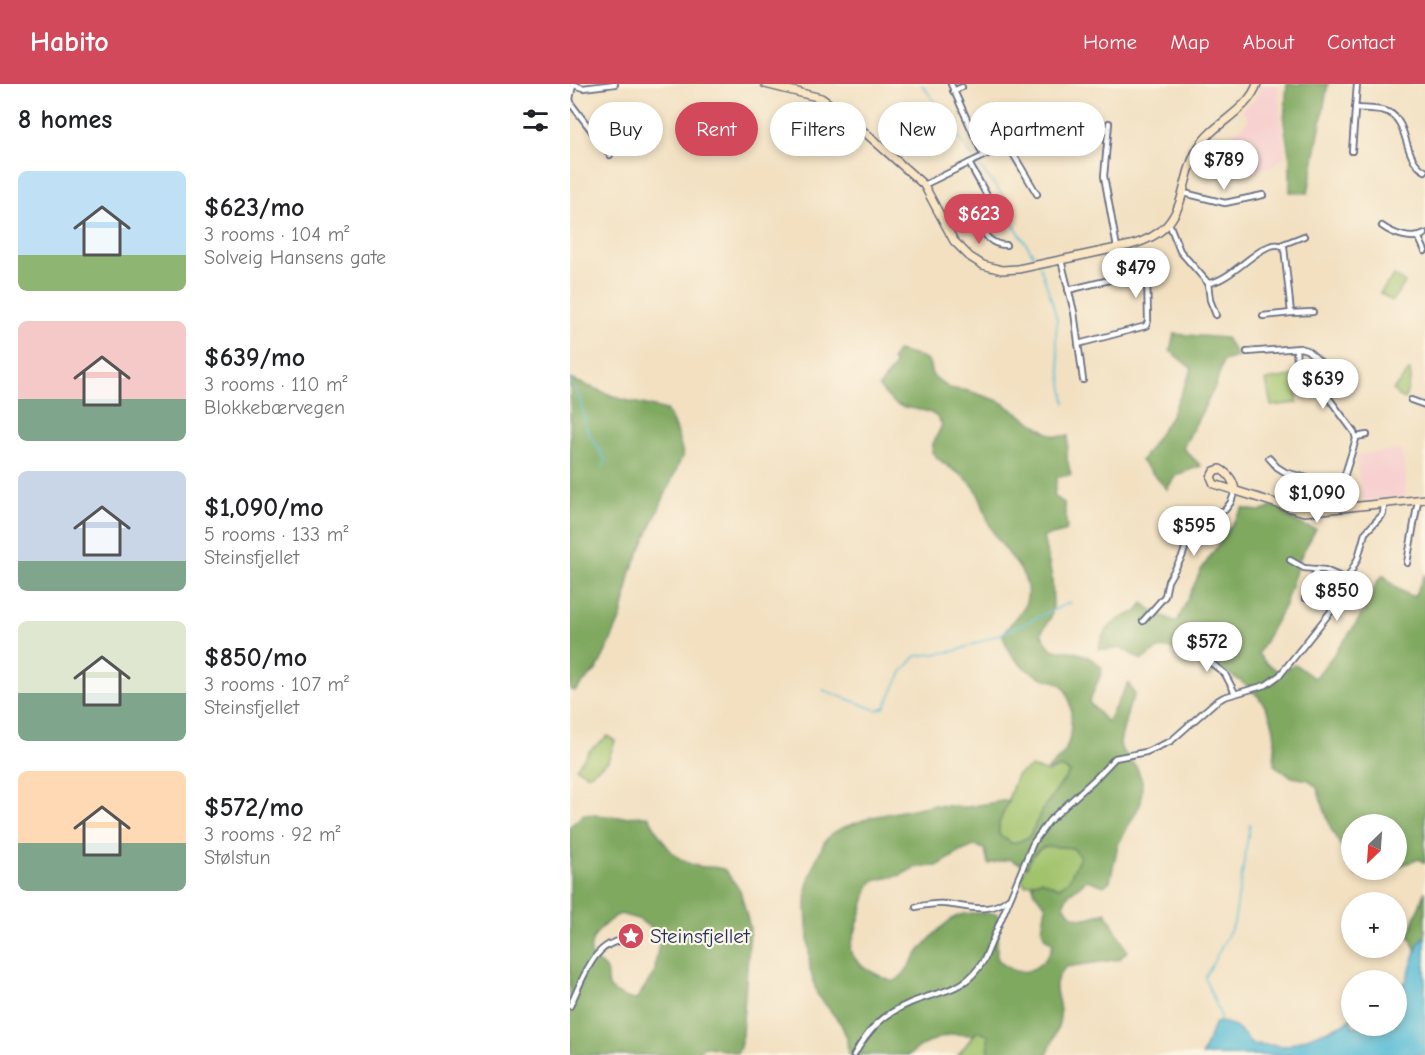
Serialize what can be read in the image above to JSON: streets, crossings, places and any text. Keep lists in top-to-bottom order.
{
  "places": {
    "place": ["Steinsfjellet"]
  },
  "north": "bottom left",
  "page": {
    "header": "Habito",
    "nav": [
      "Home",
      "Map",
      "About",
      "Contact"
    ],
    "heading": "8 homes",
    "chip": [
      "Buy",
      "Rent",
      "Filters",
      "New",
      "Apartment"
    ],
    "price": [
      "$789",
      "$623",
      "$479",
      "$639",
      "$1,090",
      "$595",
      "$850",
      "$572"
    ],
    "list": [
      {
        "name": "$623/mo",
        "note": "3 rooms · 104 m² · Solveig Hansens gate"
      },
      {
        "name": "$639/mo",
        "note": "3 rooms · 110 m² · Blokkebærvegen"
      },
      {
        "name": "$1,090/mo",
        "note": "5 rooms · 133 m² · Steinsfjellet"
      },
      {
        "name": "$850/mo",
        "note": "3 rooms · 107 m² · Steinsfjellet"
      },
      {
        "name": "$572/mo",
        "note": "3 rooms · 92 m² · Stølstun"
      }
    ],
    "map_buttons": ["+", "−"]
  }
}
